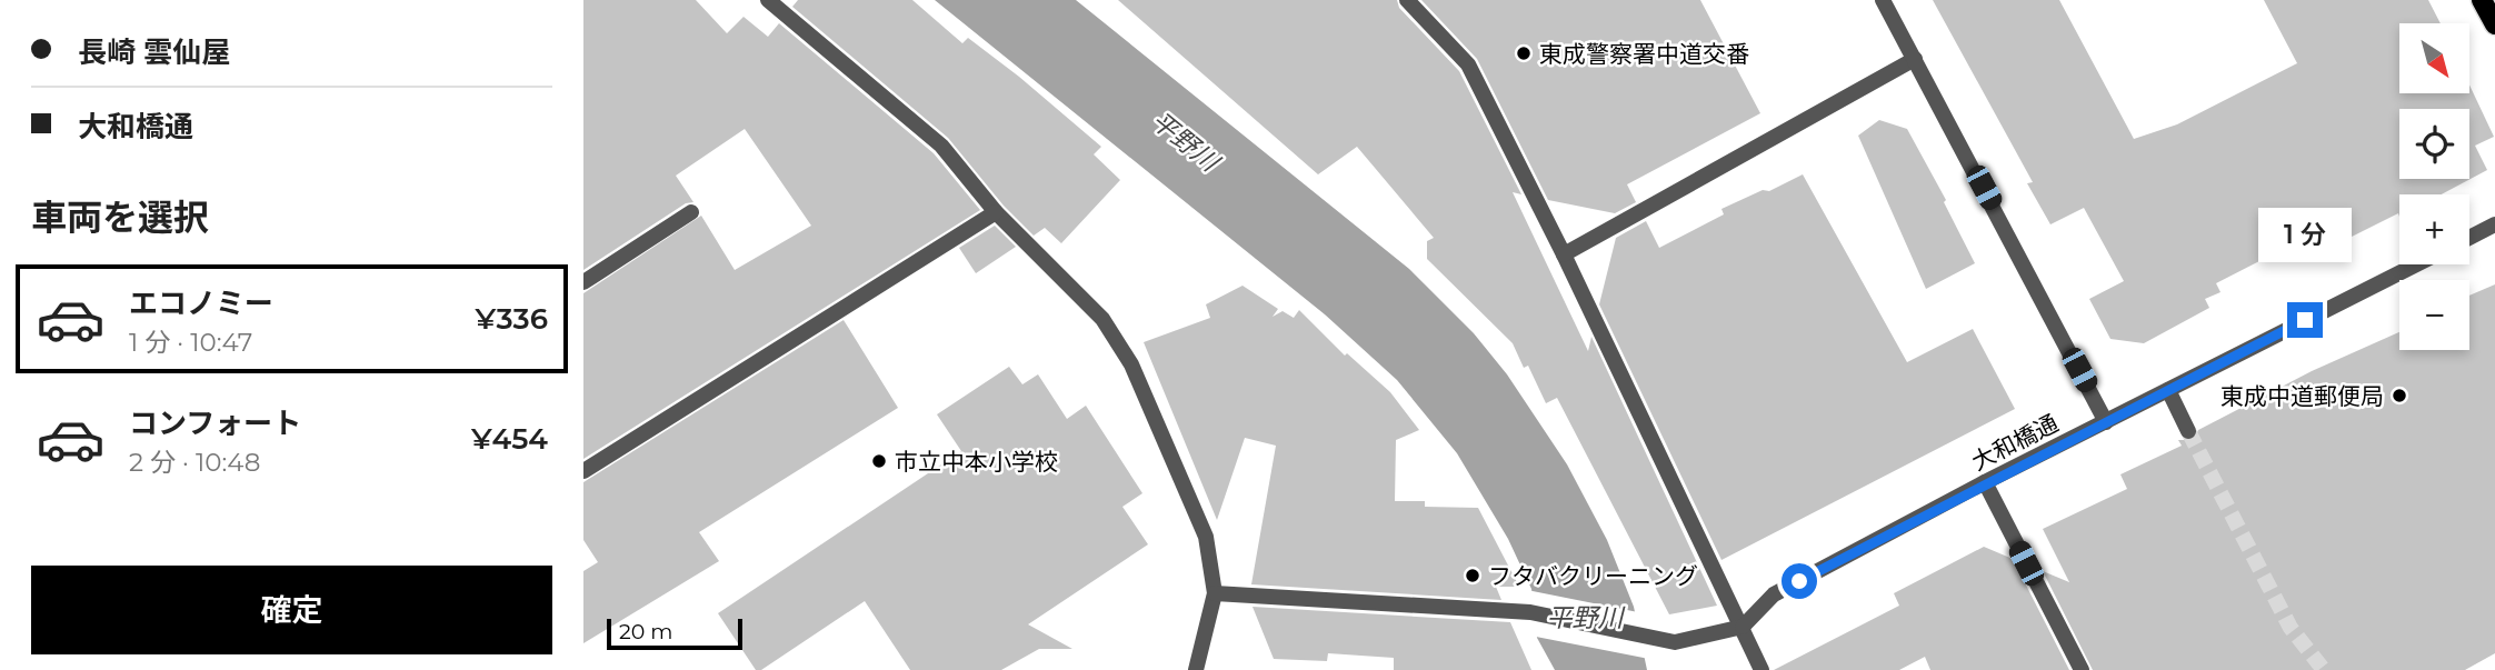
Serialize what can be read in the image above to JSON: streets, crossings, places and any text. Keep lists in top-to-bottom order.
{
  "streets": {
    "street": ["大和橋通"]
  },
  "water": ["平野川"],
  "places": [
    "東成警察署中道交番",
    "東成中道郵便局",
    "市立中本小学校",
    "フタバクリーニング"
  ],
  "scale_bar": "20 m",
  "north": "bottom right",
  "page": {
    "banner": ["長崎 雲仙屋", "大和橋通"],
    "map_buttons": ["+", "−"],
    "heading": "車両を選択",
    "bubble": "1 分",
    "list": [
      {
        "name": "エコノミー",
        "note": "1 分 · 10:47",
        "value": "¥336"
      },
      {
        "name": "コンフォート",
        "note": "2 分 · 10:48",
        "value": "¥454"
      }
    ],
    "buttons": "確定",
    "scale": "20 m"
  }
}
